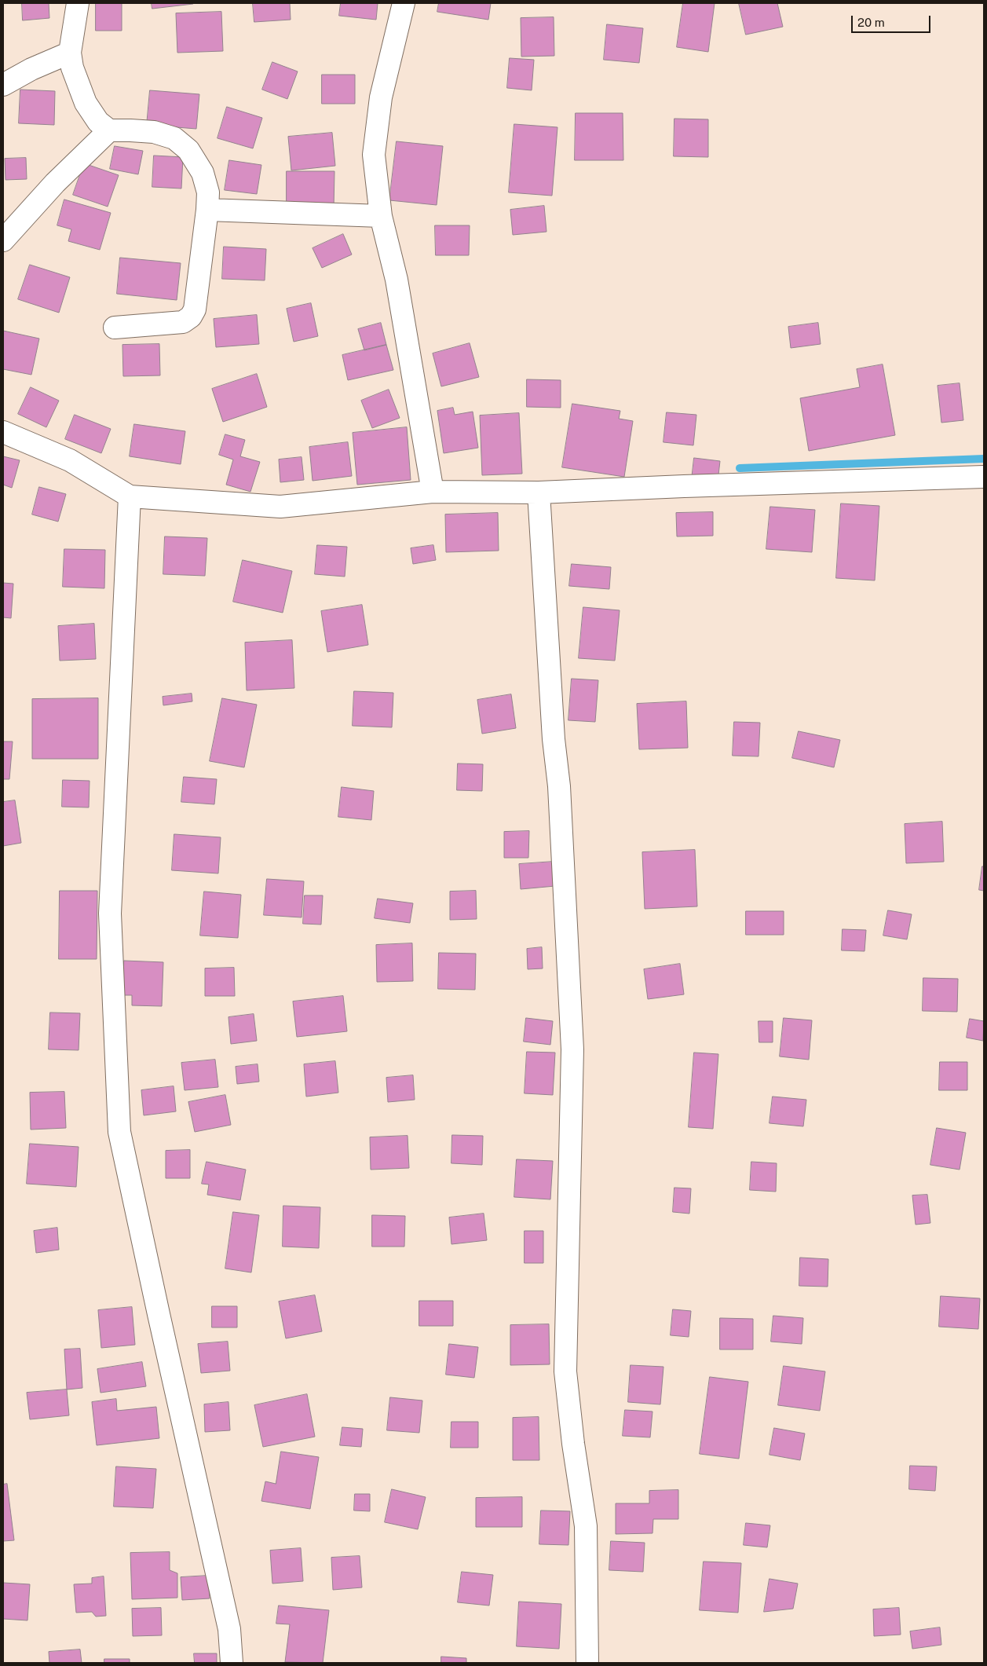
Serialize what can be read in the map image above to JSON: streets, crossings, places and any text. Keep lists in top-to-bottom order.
{
  "scale_bar": "20 m"
}
